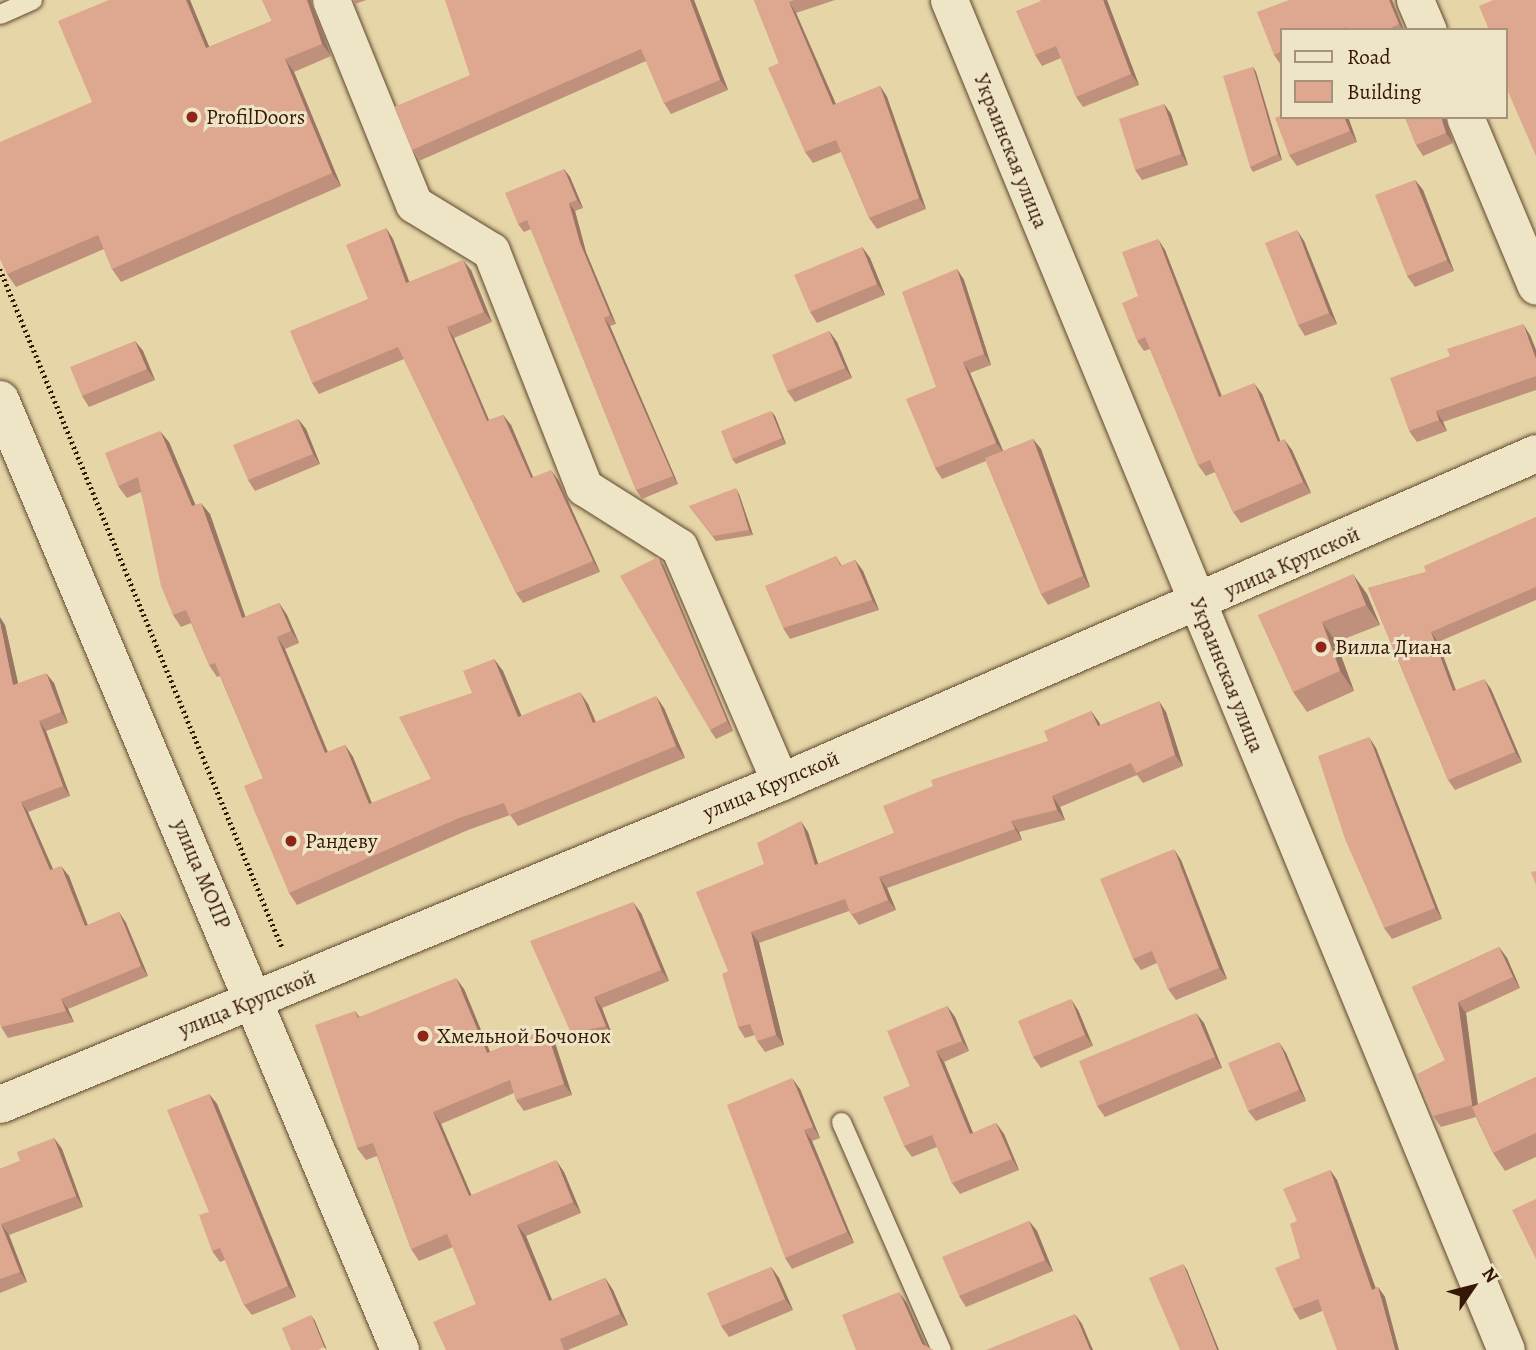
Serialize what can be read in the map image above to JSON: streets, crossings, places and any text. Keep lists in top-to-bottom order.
{
  "streets": {
    "main road": ["улица МОПР"],
    "street": ["Украинская улица", "улица Крупской"]
  },
  "crossings": [
    ["Украинская улица", "улица Крупской"],
    ["улица Крупской", "улица МОПР"]
  ],
  "places": [
    "ProfilDoors",
    "Вилла Диана",
    "Рандеву",
    "Хмельной Бочонок"
  ],
  "legend": ["Road", "Building"],
  "north": "top right"
}
